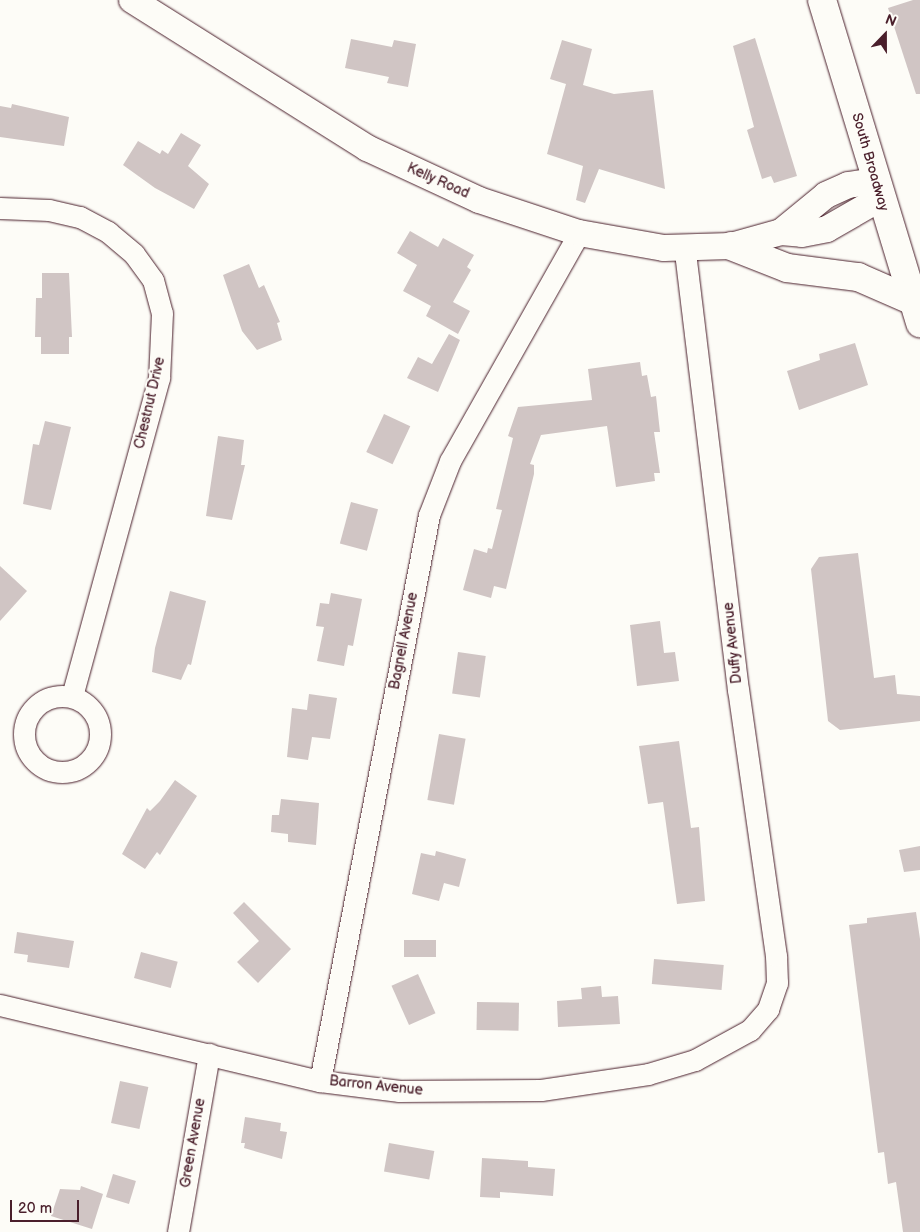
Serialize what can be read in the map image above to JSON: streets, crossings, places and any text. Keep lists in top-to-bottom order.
{
  "streets": {
    "main road": ["South Broadway"],
    "street": [
      "Kelly Road",
      "Chestnut Drive",
      "Bagnell Avenue",
      "Duffy Avenue",
      "Barron Avenue",
      "Green Avenue"
    ]
  },
  "crossings": [
    ["South Broadway", "Kelly Road"],
    ["Kelly Road", "Bagnell Avenue"],
    ["Kelly Road", "Duffy Avenue"],
    ["Bagnell Avenue", "Barron Avenue"],
    ["Duffy Avenue", "Barron Avenue"],
    ["Barron Avenue", "Green Avenue"]
  ],
  "scale_bar": "20 m",
  "north": "top"
}
